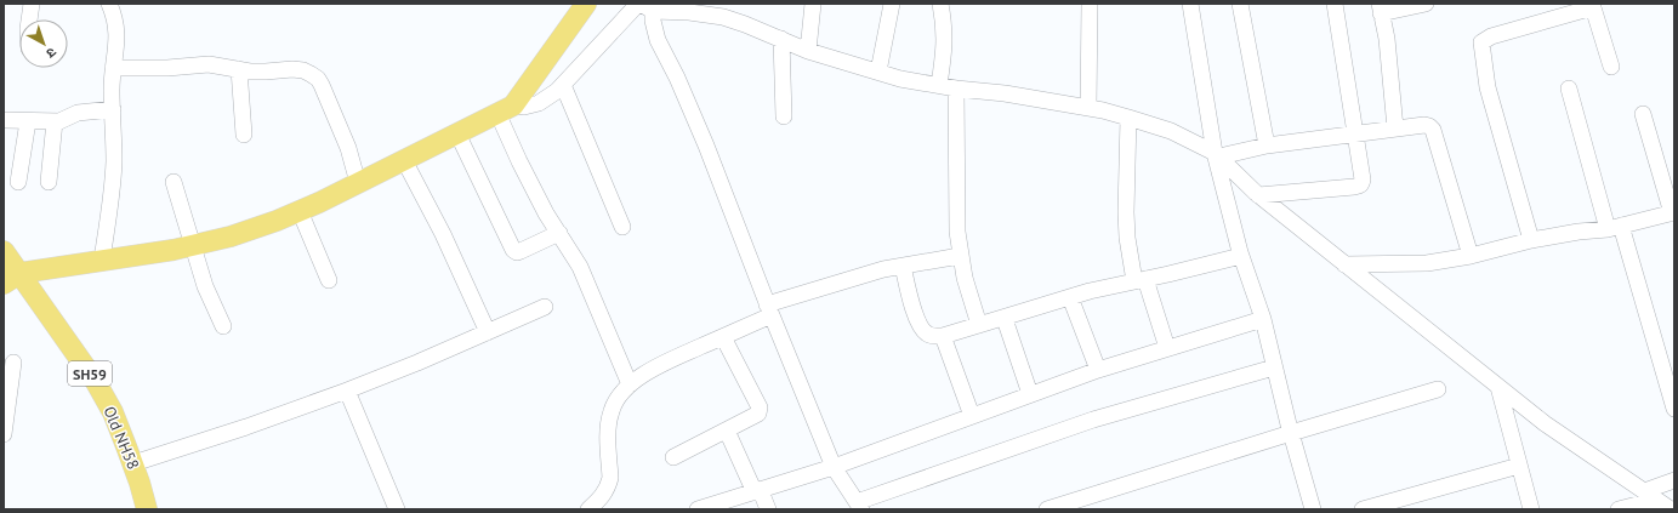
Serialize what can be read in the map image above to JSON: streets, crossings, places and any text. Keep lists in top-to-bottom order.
{
  "streets": {
    "main road": ["SH59", "Old NH58"]
  },
  "north": "bottom right"
}
